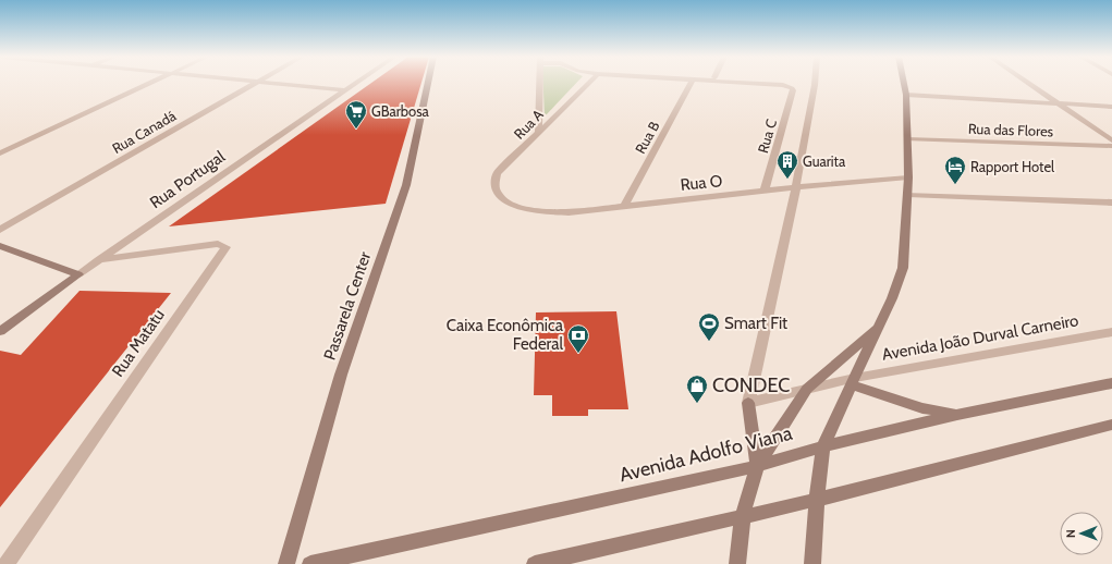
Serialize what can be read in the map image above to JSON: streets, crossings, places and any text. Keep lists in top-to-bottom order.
{
  "streets": {
    "street": [
      "Rua A",
      "Rua das Flores",
      "Rua Canadá",
      "Rua C",
      "Rua B",
      "Rua Portugal",
      "Rua O",
      "Passarela Center",
      "Avenida João Durval Carneiro",
      "Rua Matatu",
      "Avenida Adolfo Viana"
    ]
  },
  "crossings": [
    ["Rua A", "Rua O"],
    ["Rua C", "Rua O"],
    ["Rua B", "Rua O"],
    ["Rua Portugal", "Rua Matatu"]
  ],
  "places": {
    "supermarket": ["GBarbosa"],
    "building": ["Guarita"],
    "hotel": ["Rapport Hotel"],
    "sports": ["Smart Fit"],
    "bank": ["Caixa Econômica Federal"],
    "shop": ["CONDEC"]
  },
  "north": "left"
}
